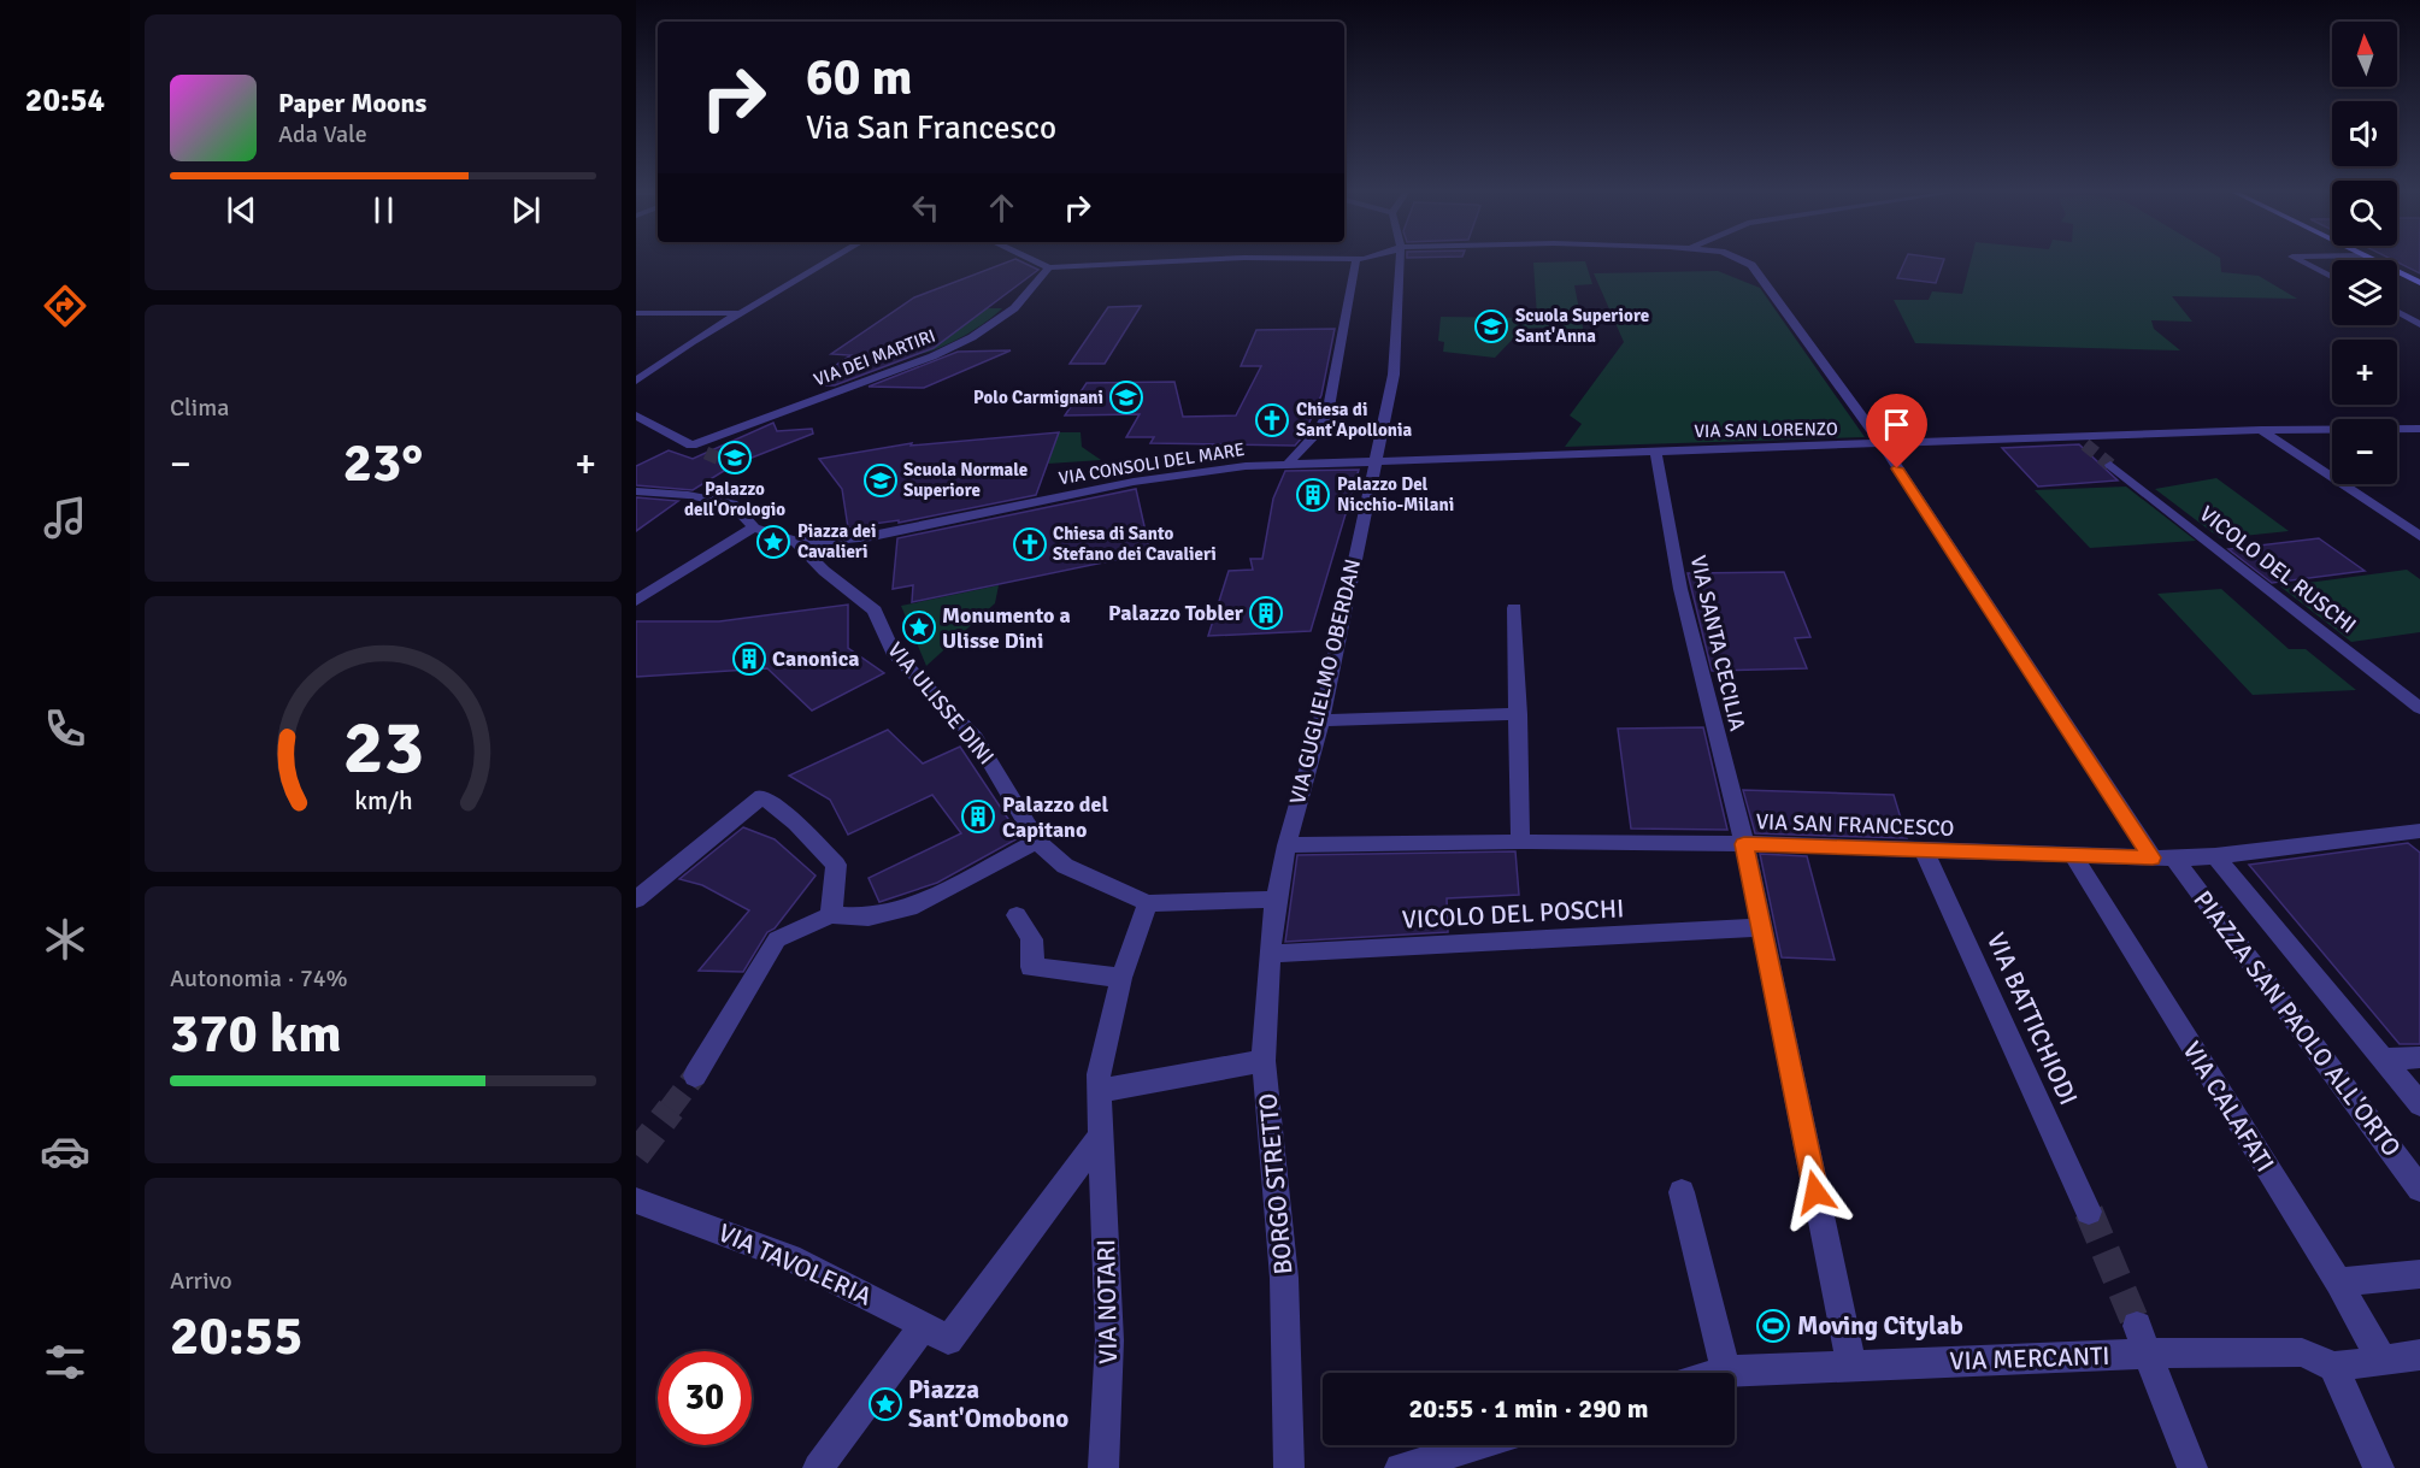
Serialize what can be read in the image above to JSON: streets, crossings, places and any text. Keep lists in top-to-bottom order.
{
  "streets": {
    "street": [
      "VIA DEI MARTIRI",
      "VIA SAN LORENZO",
      "VIA CONSOLI DEL MARE",
      "VICOLO DEL RUSCHI",
      "VIA SANTA CECILIA",
      "VIA GUGLIELMO OBERDAN",
      "VIA ULISSE DINI",
      "VIA SAN FRANCESCO",
      "VICOLO DEL POSCHI",
      "VIA BATTICHIODI",
      "PIAZZA SAN PAOLO ALL'ORTO",
      "VIA CALAFATI",
      "BORGO STRETTO",
      "VIA TAVOLERIA",
      "VIA NOTARI",
      "VIA MERCANTI"
    ]
  },
  "crossings": [
    ["VIA SAN LORENZO", "VIA CONSOLI DEL MARE"],
    ["VIA SAN LORENZO", "VIA SANTA CECILIA"],
    ["VIA SAN LORENZO", "VIA GUGLIELMO OBERDAN"],
    ["VIA SAN LORENZO", "PIAZZA SAN PAOLO ALL'ORTO"],
    ["VIA CONSOLI DEL MARE", "VIA ULISSE DINI"],
    ["VIA SANTA CECILIA", "VIA SAN FRANCESCO"],
    ["VIA SANTA CECILIA", "VICOLO DEL POSCHI"],
    ["VIA SANTA CECILIA", "VIA MERCANTI"],
    ["VIA GUGLIELMO OBERDAN", "VIA ULISSE DINI"],
    ["VIA GUGLIELMO OBERDAN", "VIA SAN FRANCESCO"],
    ["VIA GUGLIELMO OBERDAN", "BORGO STRETTO"],
    ["VIA ULISSE DINI", "BORGO STRETTO"],
    ["VIA ULISSE DINI", "VIA NOTARI"],
    ["VIA SAN FRANCESCO", "VIA BATTICHIODI"],
    ["VIA SAN FRANCESCO", "PIAZZA SAN PAOLO ALL'ORTO"],
    ["VIA SAN FRANCESCO", "VIA CALAFATI"],
    ["VICOLO DEL POSCHI", "BORGO STRETTO"]
  ],
  "places": {
    "school or university": [
      "Scuola Superiore Sant'Anna",
      "Polo Carmignani",
      "Palazzo dell'Orologio",
      "Scuola Normale Superiore"
    ],
    "church": ["Chiesa di Sant'Apollonia", "Chiesa di Santo Stefano dei Cavalieri"],
    "building": [
      "Palazzo Del Nicchio-Milani",
      "Palazzo Tobler",
      "Canonica",
      "Palazzo del Capitano"
    ],
    "place": ["Piazza dei Cavalieri", "Monumento a Ulisse Dini", "Piazza Sant'Omobono"],
    "sports": ["Moving Citylab"]
  },
  "north": "top",
  "page": {
    "tabs": "20:54",
    "map_buttons": ["+", "−"],
    "turn": ["60 m", "Via San Francesco"],
    "song": ["Paper Moons", "Ada Vale"],
    "tile": [
      "Clima",
      ["Autonomia · 74%", "370 km"],
      ["Arrivo", "20:55"]
    ],
    "heat": ["−", "23°", "+"],
    "limit": "30",
    "trip": "20:55 · 1 min · 290 m",
    "gauge": ["23", "km/h"]
  }
}
